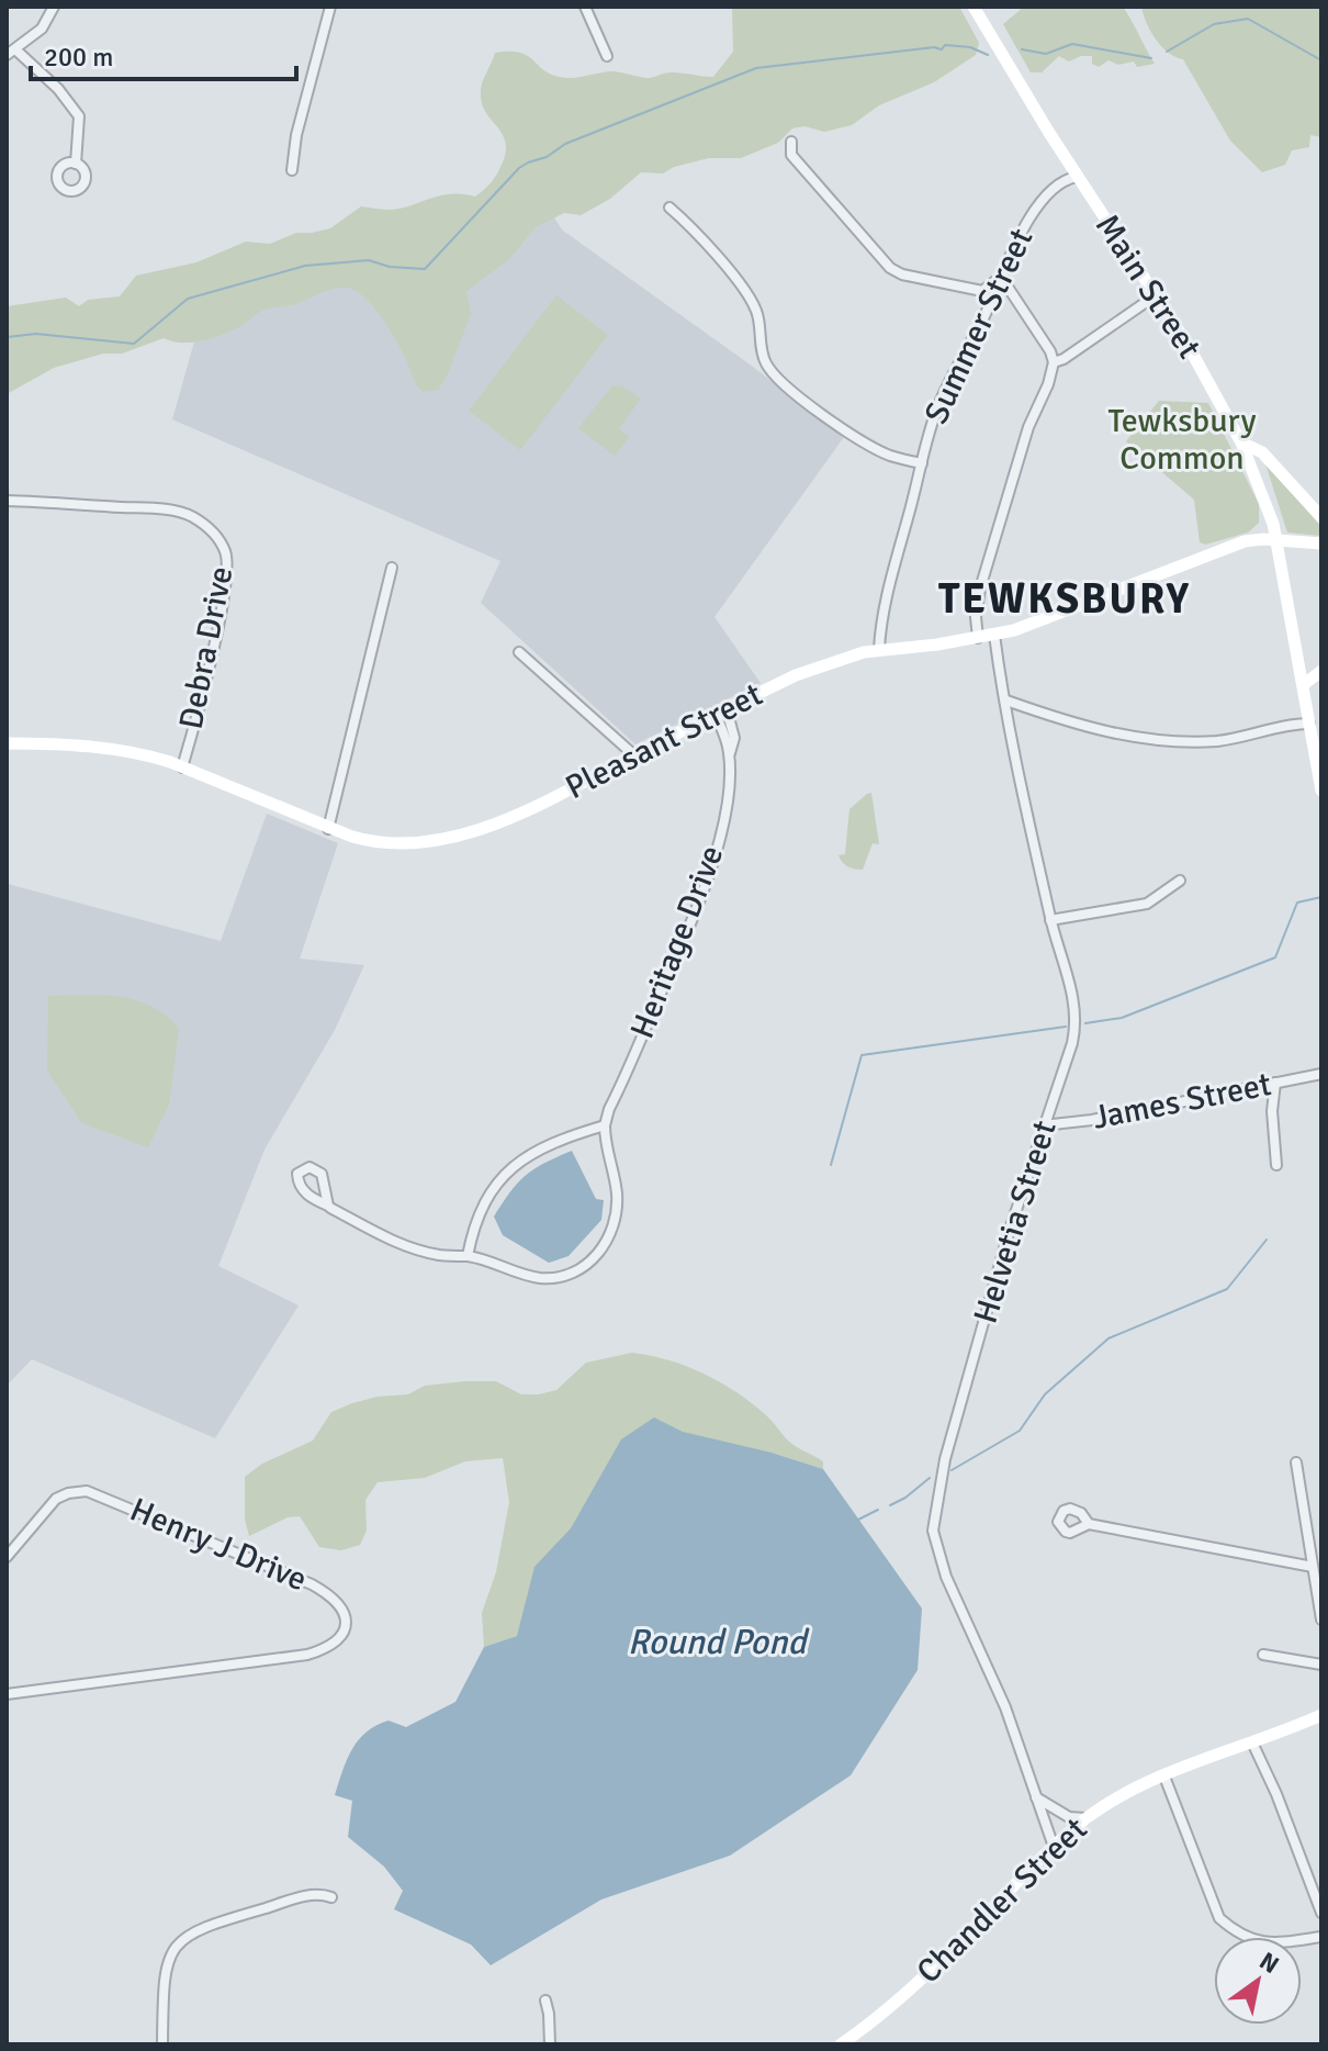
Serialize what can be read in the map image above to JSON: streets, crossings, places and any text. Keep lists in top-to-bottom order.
{
  "streets": {
    "main road": ["Main Street", "Pleasant Street", "Chandler Street"],
    "street": [
      "Summer Street",
      "Debra Drive",
      "Heritage Drive",
      "James Street",
      "Helvetia Street",
      "Henry J Drive"
    ]
  },
  "crossings": [
    ["Main Street", "Summer Street"],
    ["Main Street", "Pleasant Street"],
    ["Summer Street", "Pleasant Street"],
    ["Debra Drive", "Pleasant Street"],
    ["Pleasant Street", "Heritage Drive"],
    ["Pleasant Street", "Helvetia Street"],
    ["James Street", "Helvetia Street"],
    ["Helvetia Street", "Chandler Street"]
  ],
  "districts": ["TEWKSBURY"],
  "water": ["Round Pond"],
  "parks": ["Tewksbury Common"],
  "scale_bar": "200 m",
  "north": "top right"
}
